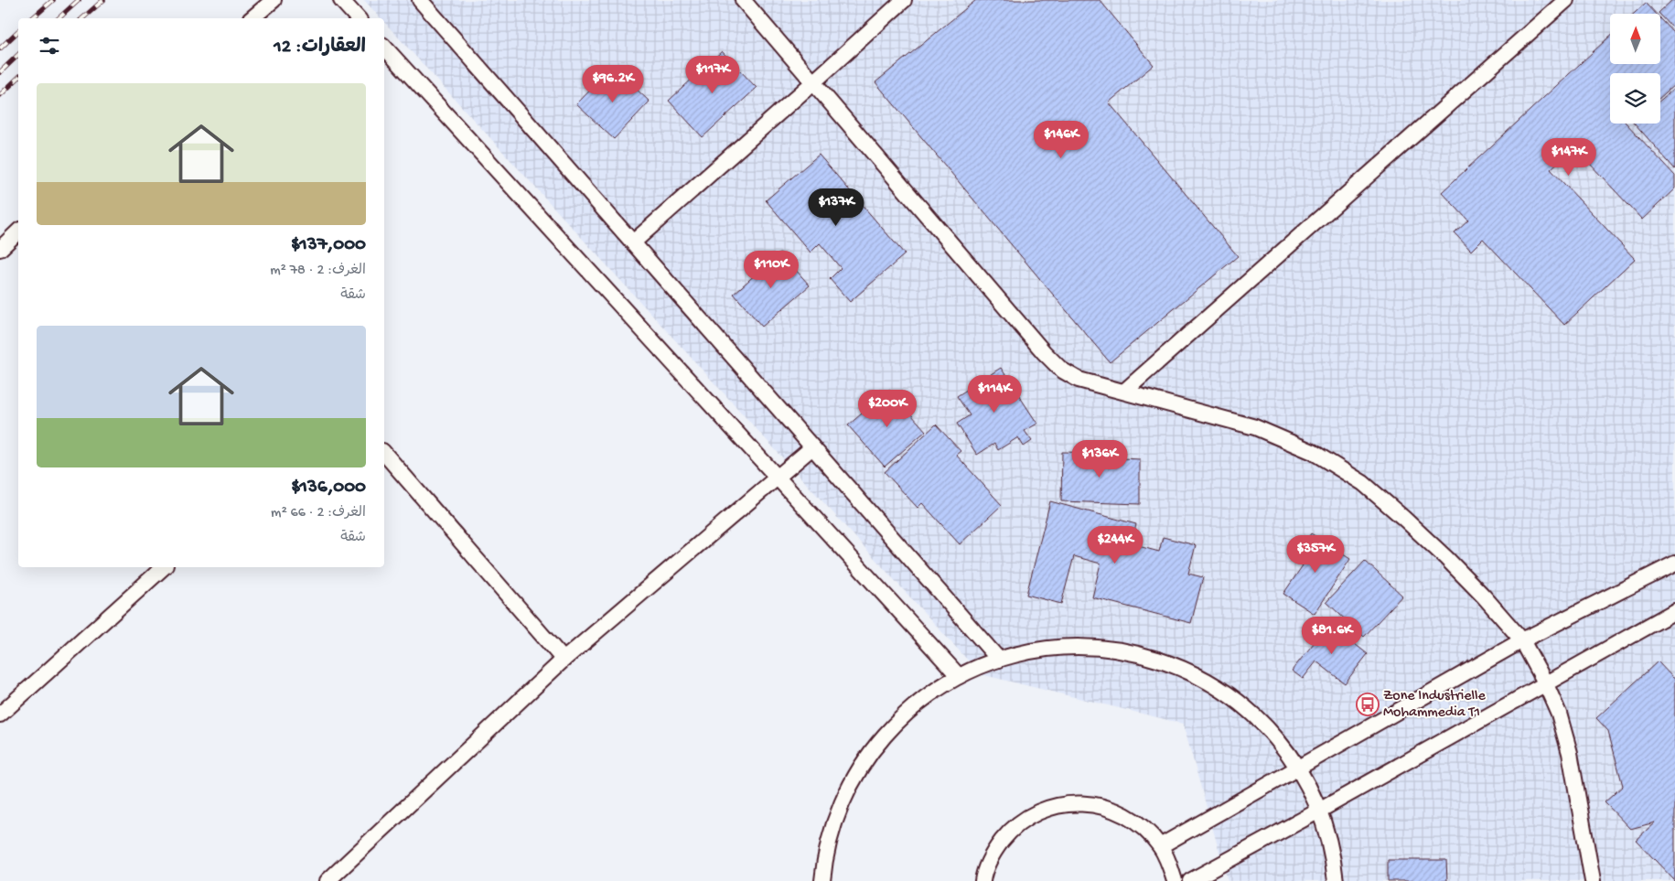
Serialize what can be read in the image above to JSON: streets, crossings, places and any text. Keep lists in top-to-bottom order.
{
  "places": {
    "bus stop": ["Zone Industrielle Mohammedia T1"]
  },
  "north": "top",
  "page": {
    "heading": "العقارات: 12",
    "price": [
      "$117K",
      "$96.2K",
      "$146K",
      "$147K",
      "$137K",
      "$110K",
      "$114K",
      "$200K",
      "$136K",
      "$244K",
      "$357K",
      "$81.6K"
    ],
    "list": [
      {
        "name": "$137,000",
        "note": "الغرف: 2 · 78 m² · شقة"
      },
      {
        "name": "$136,000",
        "note": "الغرف: 2 · 66 m² · شقة"
      }
    ]
  }
}
